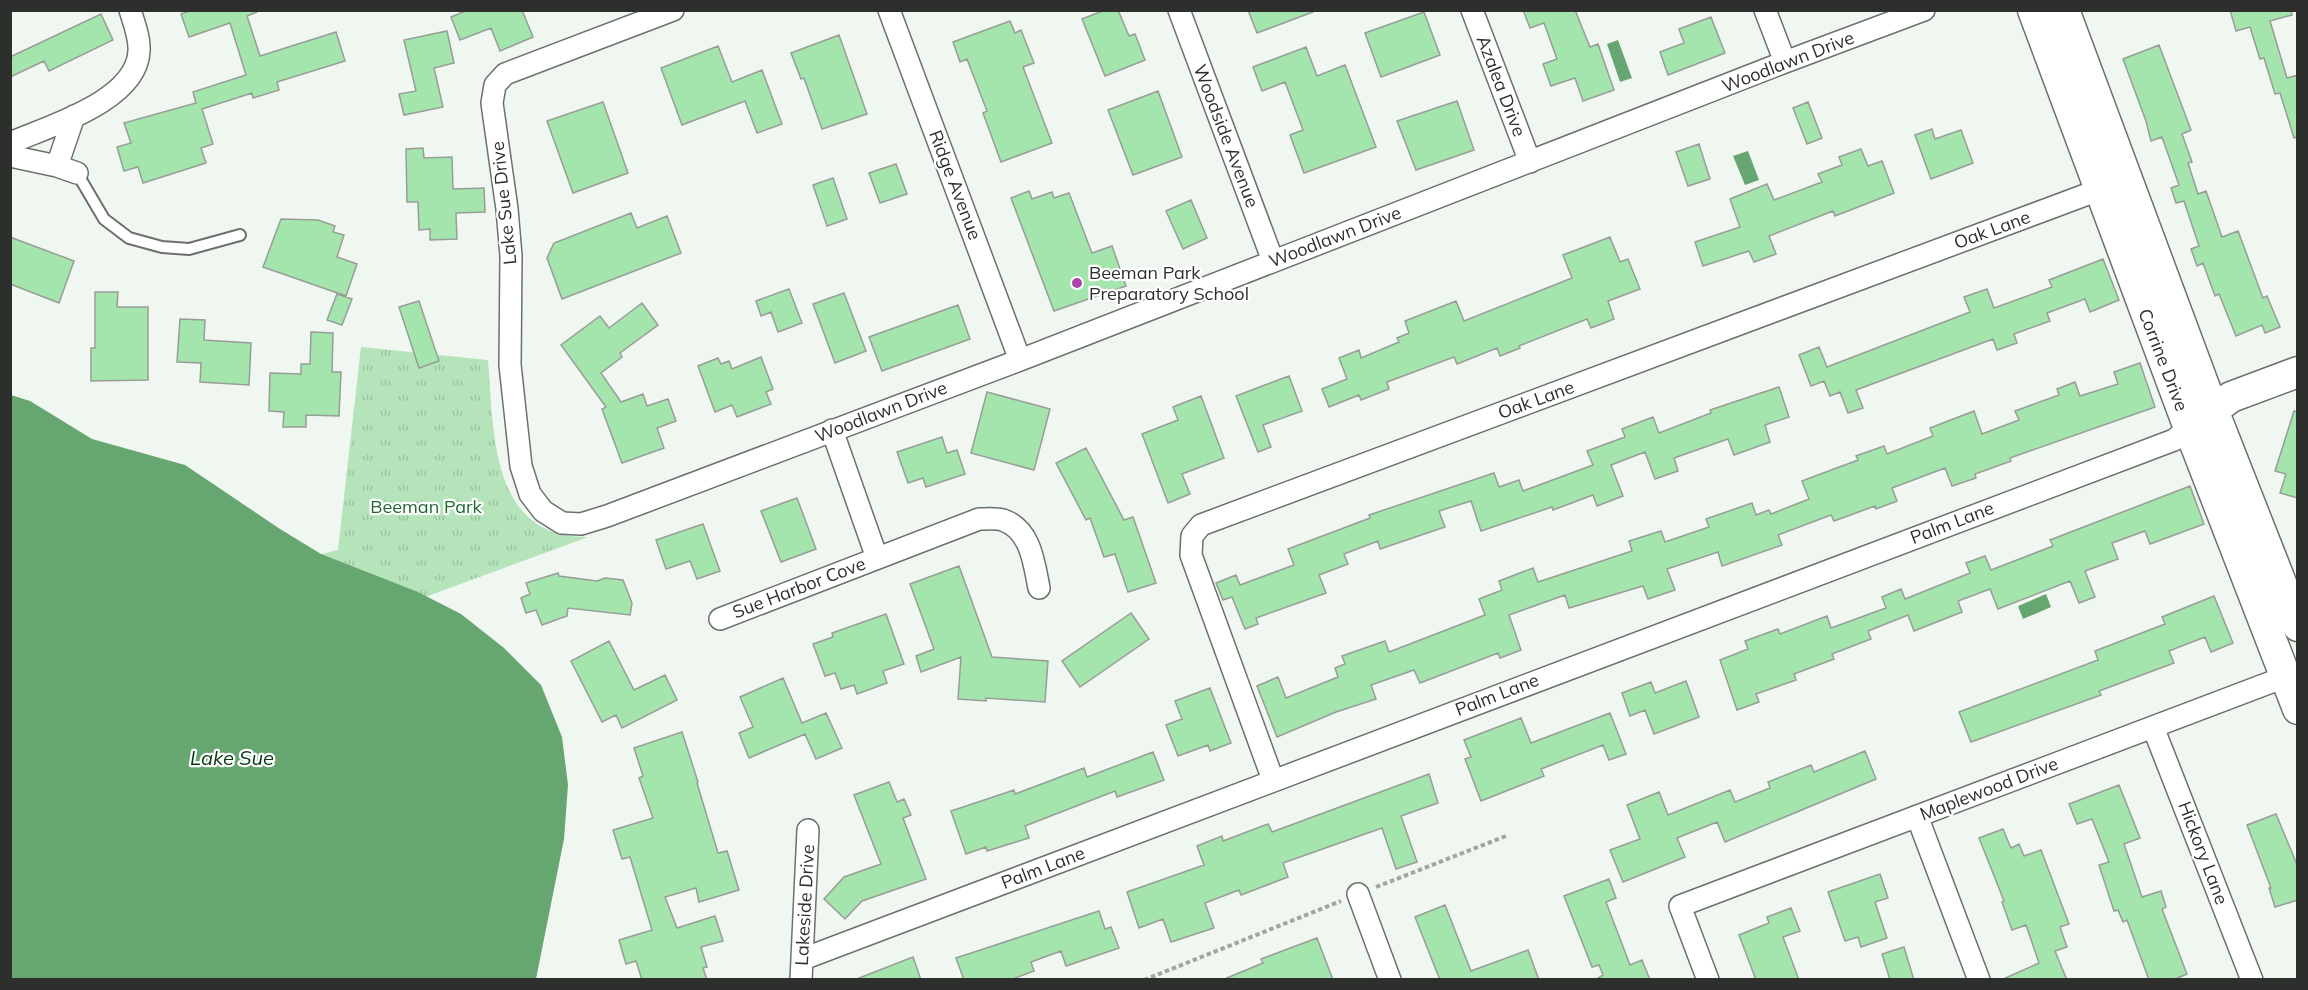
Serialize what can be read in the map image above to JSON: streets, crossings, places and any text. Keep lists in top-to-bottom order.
{
  "streets": {
    "street": [
      "Woodlawn Drive",
      "Azalea Drive",
      "Woodside Avenue",
      "Ridge Avenue",
      "Lake Sue Drive",
      "Oak Lane",
      "Corrine Drive",
      "Palm Lane",
      "Sue Harbor Cove",
      "Maplewood Drive",
      "Hickory Lane",
      "Lakeside Drive"
    ]
  },
  "crossings": [
    ["Woodlawn Drive", "Azalea Drive"],
    ["Woodlawn Drive", "Woodside Avenue"],
    ["Woodlawn Drive", "Ridge Avenue"],
    ["Woodlawn Drive", "Lake Sue Drive"],
    ["Woodlawn Drive", "Sue Harbor Cove"],
    ["Oak Lane", "Corrine Drive"],
    ["Oak Lane", "Palm Lane"],
    ["Corrine Drive", "Palm Lane"],
    ["Corrine Drive", "Maplewood Drive"],
    ["Palm Lane", "Lakeside Drive"],
    ["Maplewood Drive", "Hickory Lane"]
  ],
  "water": ["Lake Sue"],
  "parks": ["Beeman Park"],
  "places": ["Beeman Park Preparatory School"]
}
